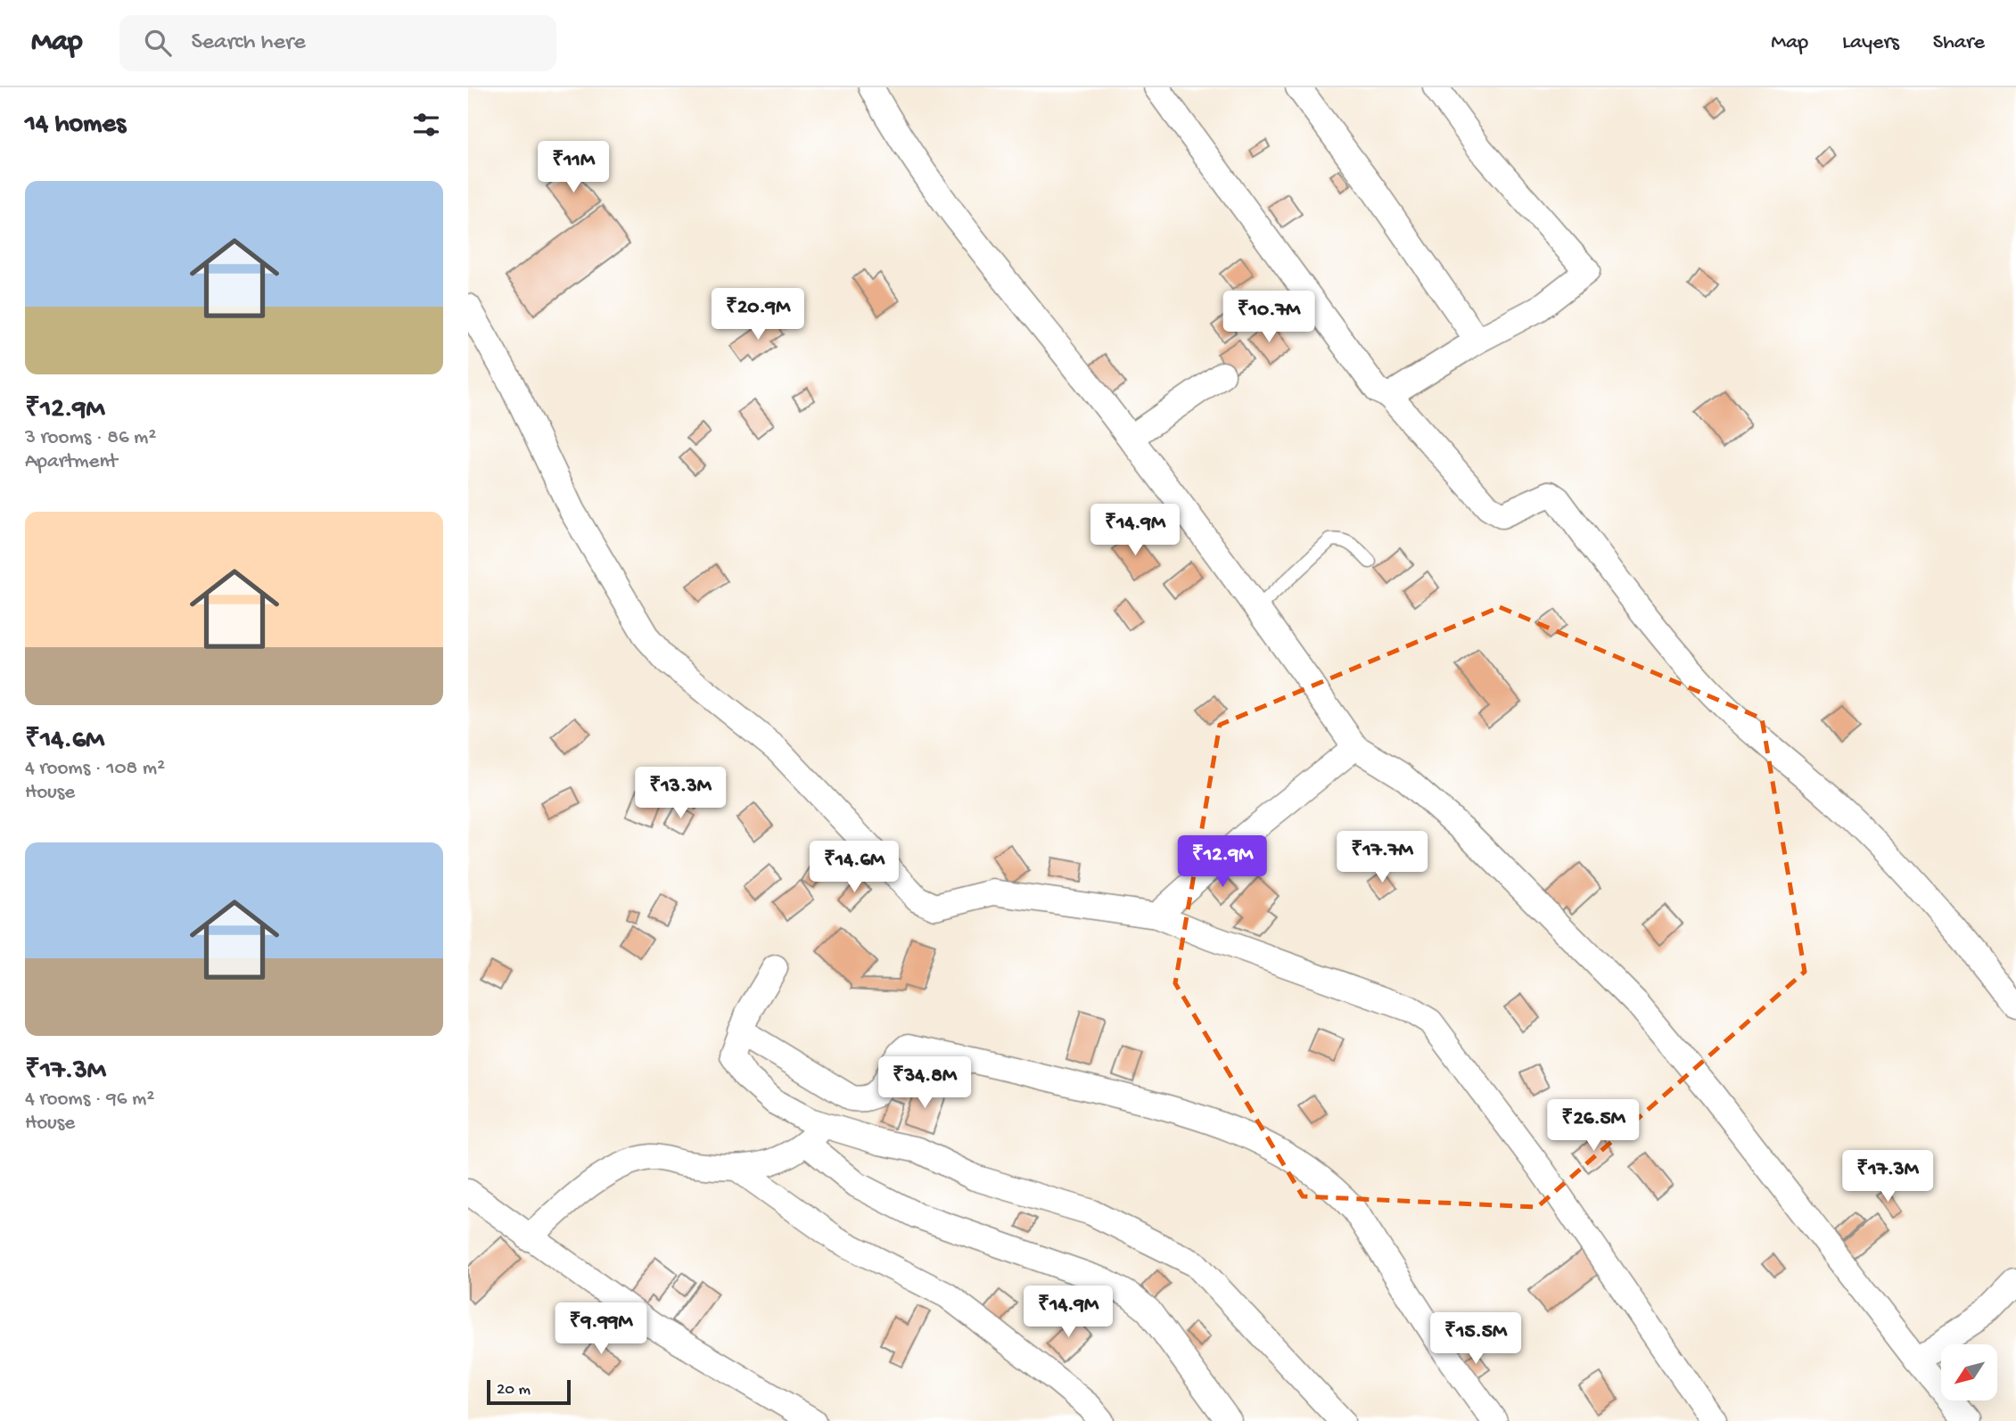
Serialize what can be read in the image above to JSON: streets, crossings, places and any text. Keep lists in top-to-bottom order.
{
  "scale_bar": "20 m",
  "north": "bottom left",
  "page": {
    "header": "Map",
    "search": "Search here",
    "nav": ["Map", "Layers", "Share"],
    "heading": "14 homes",
    "price": [
      "₹11M",
      "₹20.9M",
      "₹10.7M",
      "₹14.9M",
      "₹13.3M",
      "₹17.7M",
      "₹12.9M",
      "₹14.6M",
      "₹34.8M",
      "₹26.5M",
      "₹17.3M",
      "₹14.9M",
      "₹9.99M",
      "₹15.5M"
    ],
    "list": [
      {
        "name": "₹12.9M",
        "note": "3 rooms · 86 m² · Apartment"
      },
      {
        "name": "₹14.6M",
        "note": "4 rooms · 108 m² · House"
      },
      {
        "name": "₹17.3M",
        "note": "4 rooms · 96 m² · House"
      }
    ],
    "scale": "20 m"
  }
}
